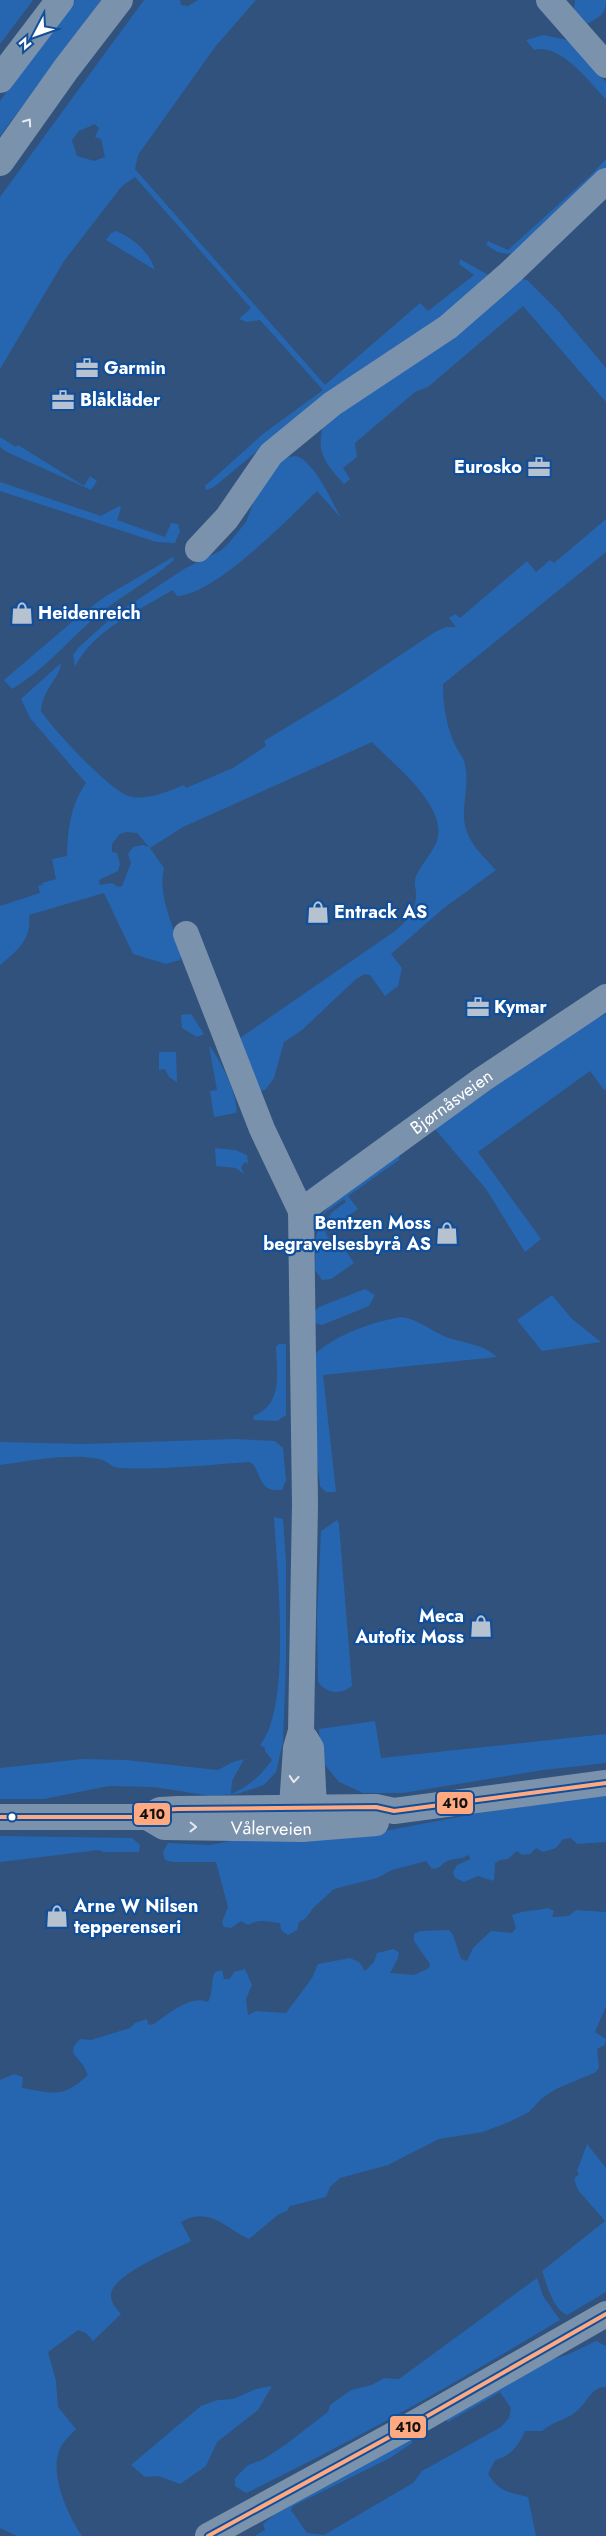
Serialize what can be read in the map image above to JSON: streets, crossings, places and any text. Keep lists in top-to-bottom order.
{
  "streets": {
    "street": ["Bjørnåsveien", "Vålerveien"]
  },
  "places": {
    "office": [
      "Garmin",
      "Blåkläder",
      "Eurosko",
      "Kymar"
    ],
    "shop": [
      "Heidenreich",
      "Entrack AS",
      "Bentzen Moss begravelsesbyrå AS",
      "Meca Autofix Moss",
      "Arne W Nilsen tepperenseri"
    ]
  },
  "lines": ["transit line 410"],
  "north": "bottom left"
}
